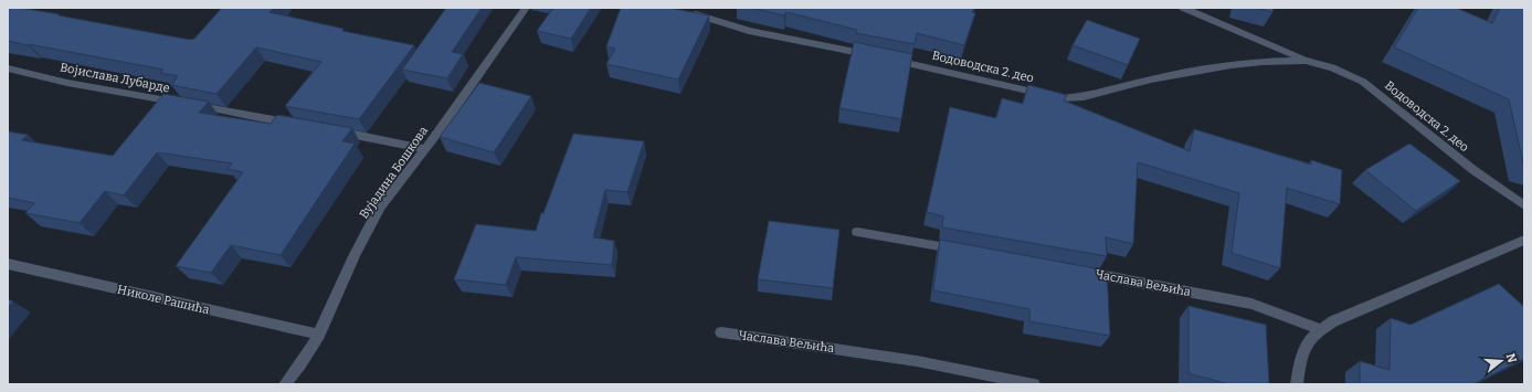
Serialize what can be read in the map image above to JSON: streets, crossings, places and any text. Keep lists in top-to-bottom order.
{
  "streets": {
    "street": [
      "Водоводска 2. део",
      "Војислава Лубарде",
      "Вујадина Бошкова",
      "Часлава Вељића",
      "Николе Рашића"
    ]
  },
  "crossings": [
    ["Вујадина Бошкова", "Николе Рашића"]
  ],
  "north": "right"
}
